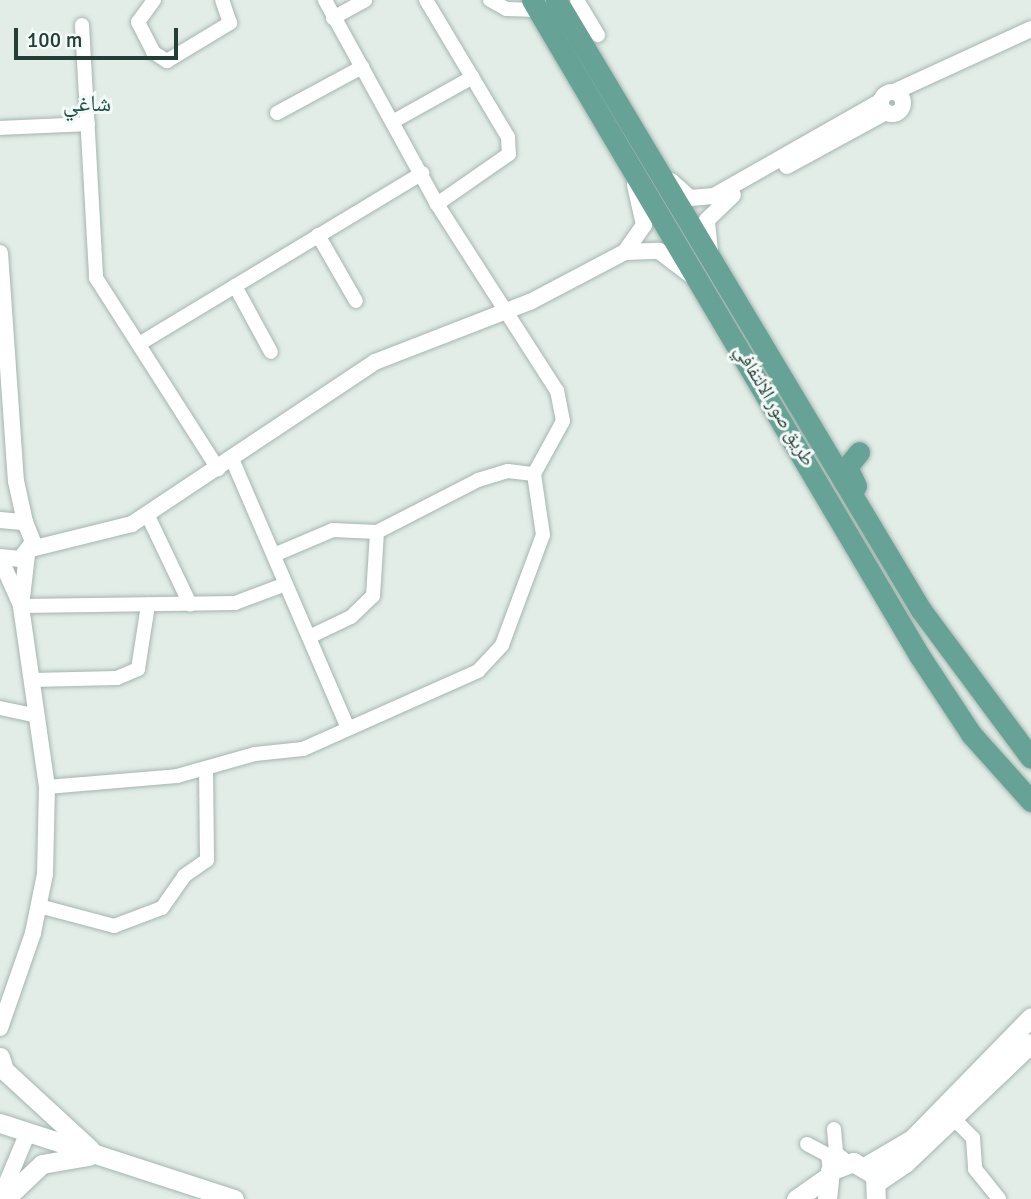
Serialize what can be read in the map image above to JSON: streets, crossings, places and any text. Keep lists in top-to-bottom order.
{
  "streets": {
    "main road": ["طريق صور الالتفافي"]
  },
  "districts": ["شاغي"],
  "scale_bar": "100 m"
}
